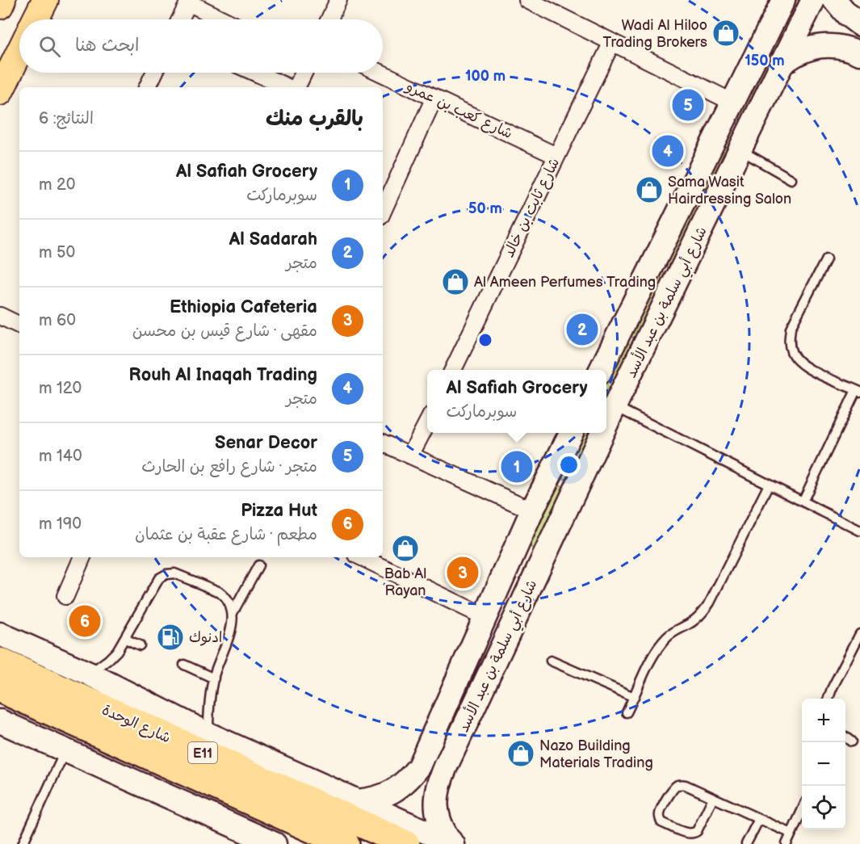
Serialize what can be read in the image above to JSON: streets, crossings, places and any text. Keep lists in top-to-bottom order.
{
  "streets": {
    "highway": ["شارع الوحدة", "E11"],
    "street": ["شارع كعب بن عمرو", "شارع ثابت بن خالد", "شارع أبي سلمة بن عبد الأسد"]
  },
  "crossings": [
    ["شارع كعب بن عمرو", "شارع ثابت بن خالد"]
  ],
  "places": {
    "shop": [
      "Wadi Al Hiloo Trading Brokers",
      "Sama Wasit Hairdressing Salon",
      "Al Ameen Perfumes Trading",
      "Bab Al Rayan",
      "Nazo Building Materials Trading"
    ],
    "fuel station": ["ادنوك"]
  },
  "page": {
    "search": "ابحث هنا",
    "pins": [
      "5",
      "4",
      "2",
      "1",
      "3",
      "6"
    ],
    "heading": ["بالقرب منك", "النتائج: 6"],
    "list": [
      {
        "mark": "1",
        "name": "Al Safiah Grocery",
        "note": "سوبرماركت",
        "value": "20 m"
      },
      {
        "mark": "2",
        "name": "Al Sadarah",
        "note": "متجر",
        "value": "50 m"
      },
      {
        "mark": "3",
        "name": "Ethiopia Cafeteria",
        "note": "مقهى · شارع قيس بن محسن",
        "value": "60 m"
      },
      {
        "mark": "4",
        "name": "Rouh Al Inaqah Trading",
        "note": "متجر",
        "value": "120 m"
      },
      {
        "mark": "5",
        "name": "Senar Decor",
        "note": "متجر · شارع رافع بن الحارث",
        "value": "140 m"
      },
      {
        "mark": "6",
        "name": "Pizza Hut",
        "note": "مطعم · شارع عقبة بن عثمان",
        "value": "190 m"
      }
    ],
    "popup": ["Al Safiah Grocery", "سوبرماركت"],
    "map_buttons": ["+", "−"]
  },
  "rings": ["150 m", "100 m", "50 m"]
}
